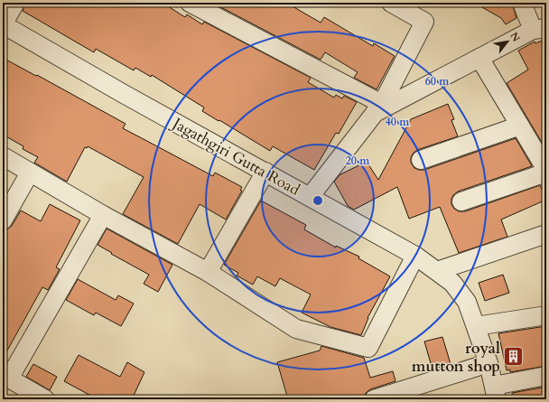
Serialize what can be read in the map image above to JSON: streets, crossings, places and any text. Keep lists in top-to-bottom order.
{
  "streets": {
    "street": ["Jagathgiri Gutta Road"]
  },
  "places": {
    "building": ["royal mutton shop"]
  },
  "north": "top right",
  "rings": ["60 m", "40 m", "20 m"]
}
